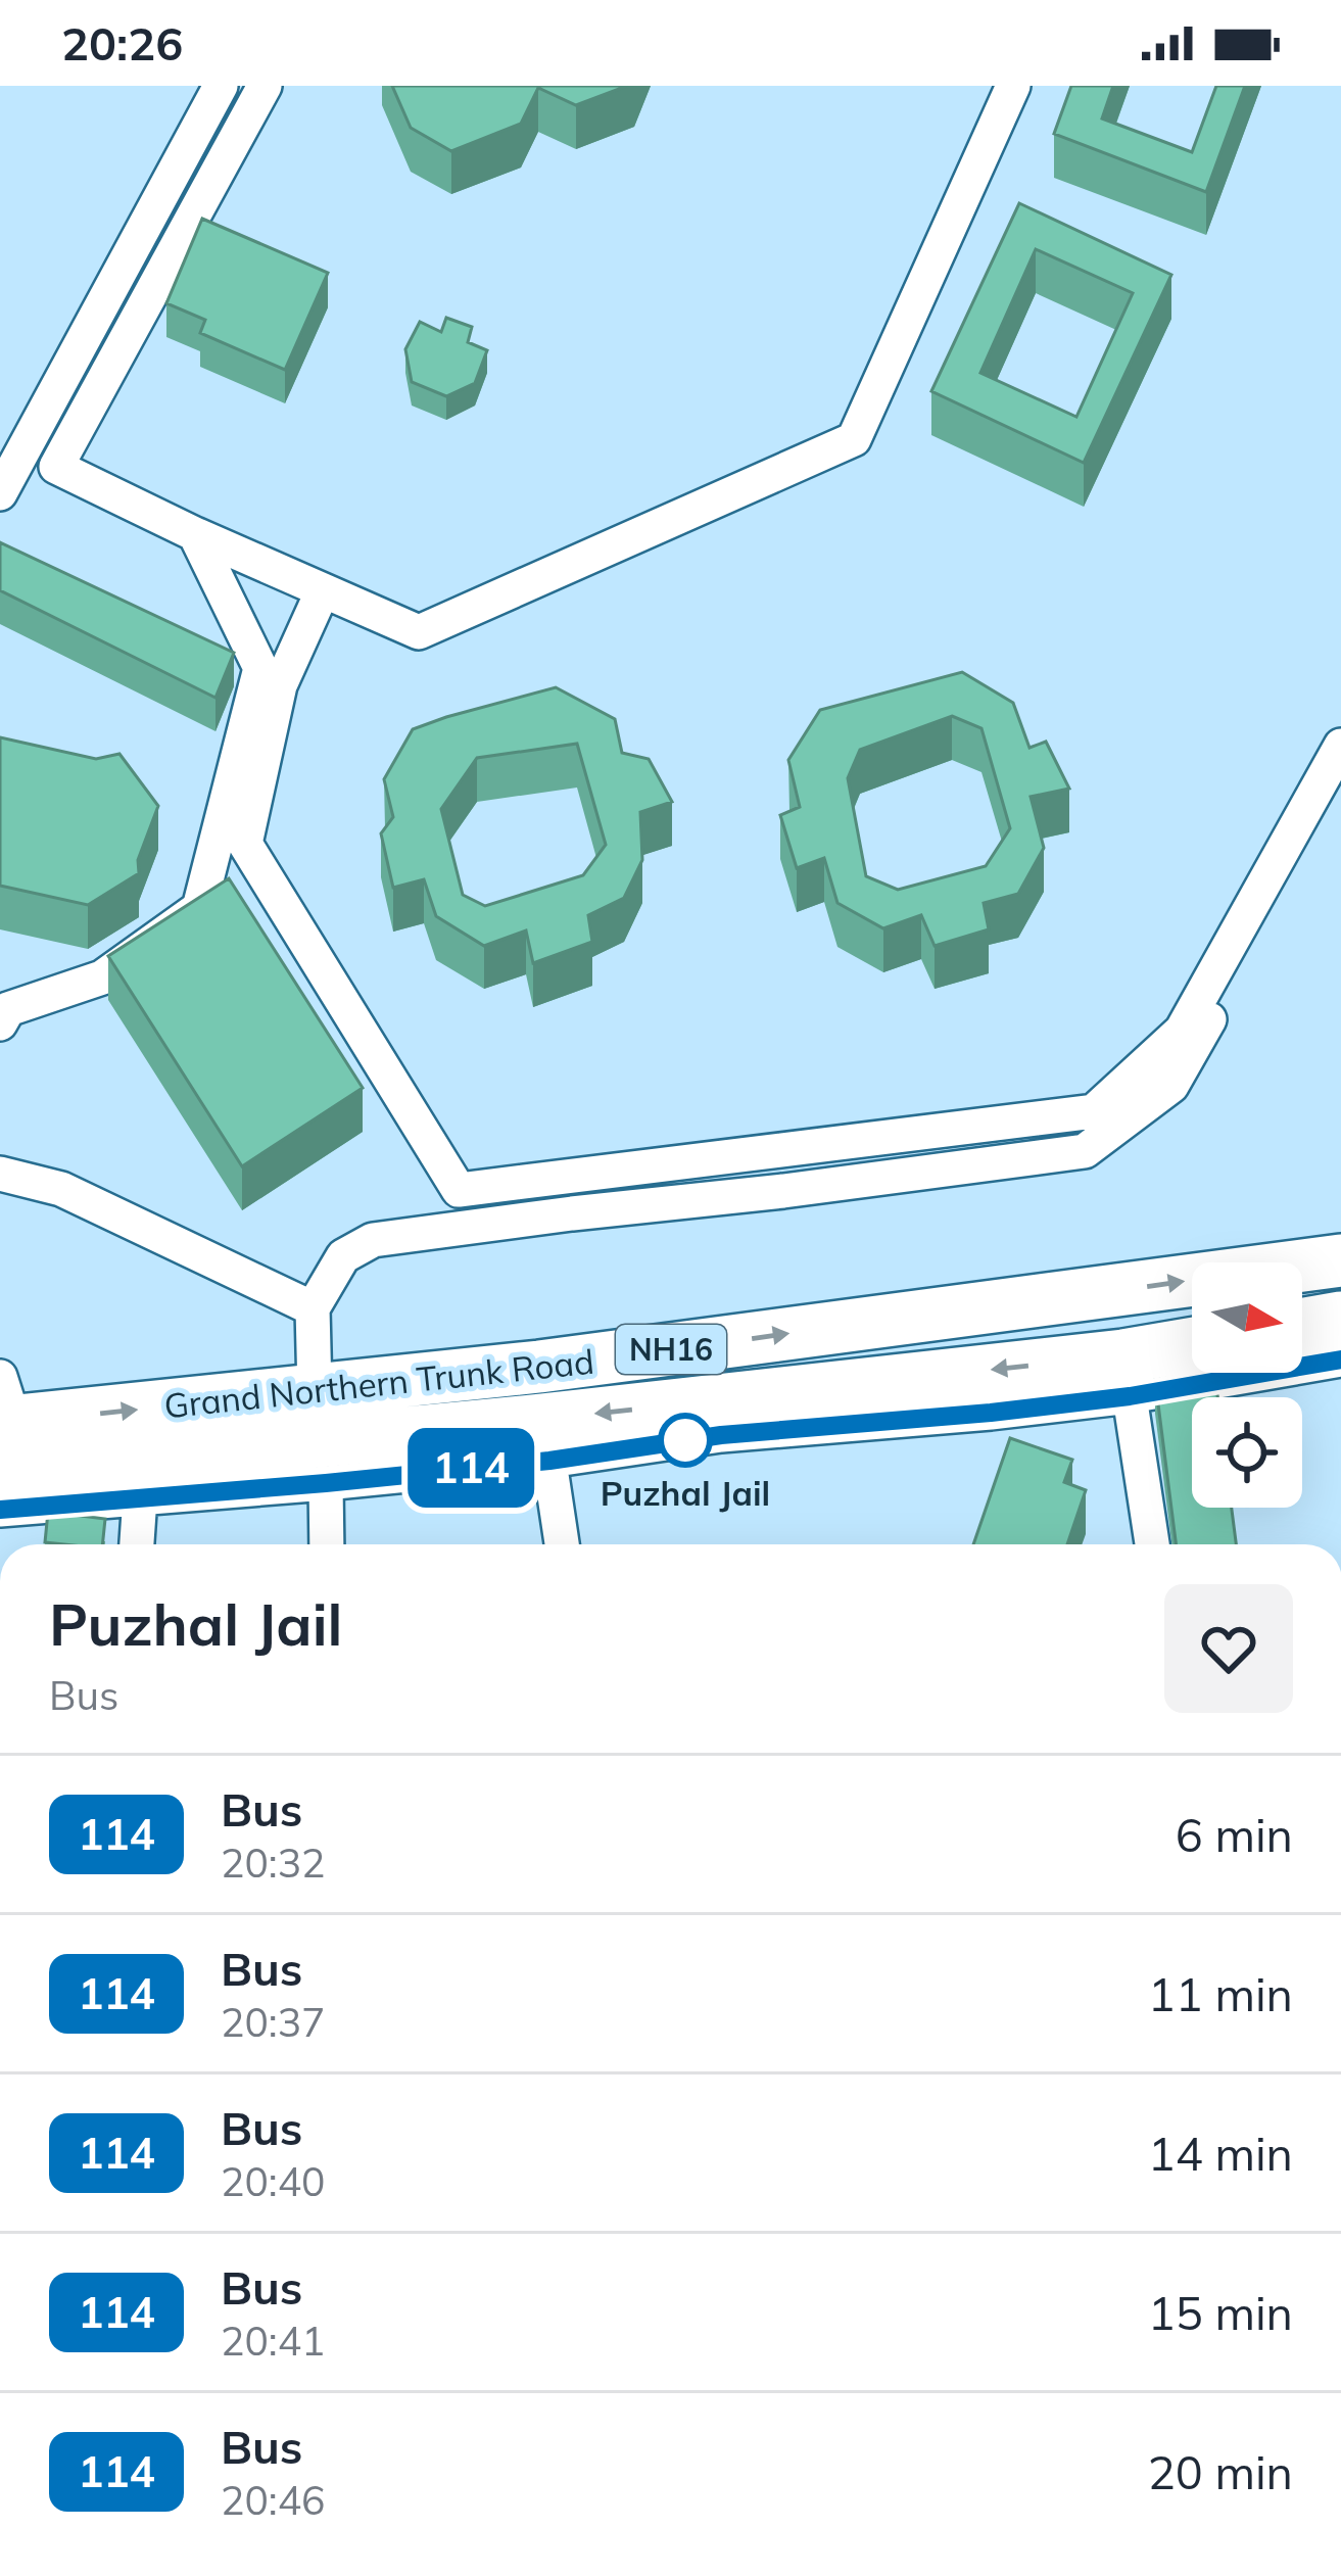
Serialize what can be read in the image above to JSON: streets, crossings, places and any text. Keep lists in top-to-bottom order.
{
  "streets": {
    "highway": ["NH16", "Grand Northern Trunk Road"]
  },
  "places": ["Puzhal Jail"],
  "lines": ["bus line 114"],
  "north": "right",
  "page": {
    "status": "20:26",
    "on_map": "114",
    "heading": ["Puzhal Jail", "Bus"],
    "list": [
      {
        "mark": "114",
        "name": "Bus",
        "note": "20:32",
        "value": "6 min"
      },
      {
        "mark": "114",
        "name": "Bus",
        "note": "20:37",
        "value": "11 min"
      },
      {
        "mark": "114",
        "name": "Bus",
        "note": "20:40",
        "value": "14 min"
      },
      {
        "mark": "114",
        "name": "Bus",
        "note": "20:41",
        "value": "15 min"
      },
      {
        "mark": "114",
        "name": "Bus",
        "note": "20:46",
        "value": "20 min"
      }
    ]
  }
}
